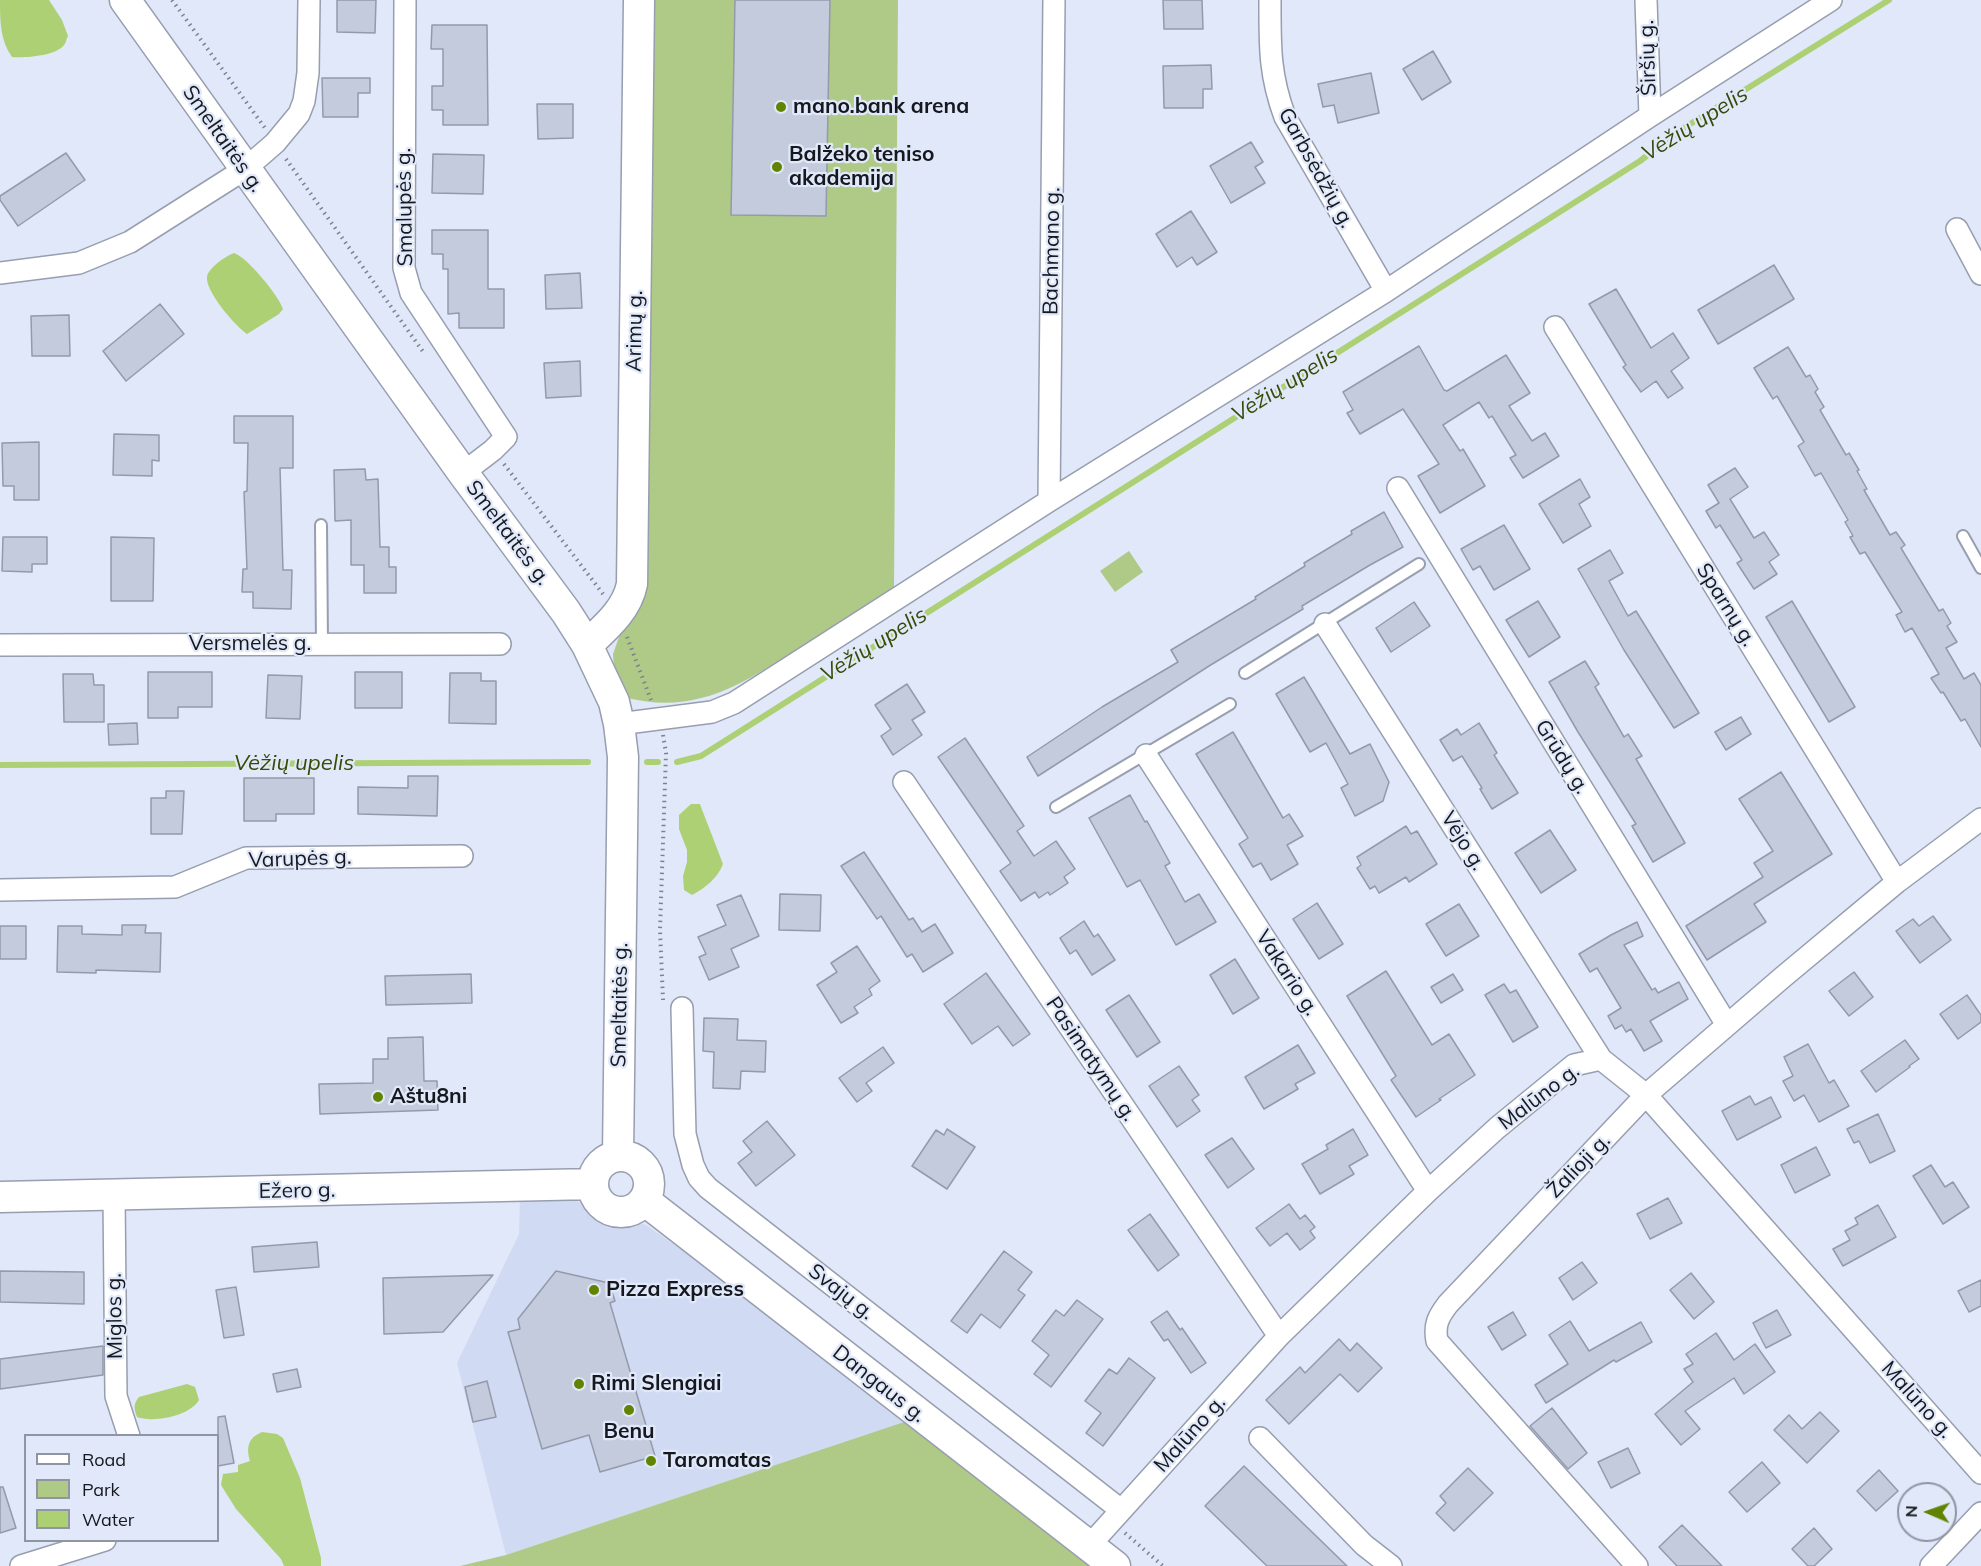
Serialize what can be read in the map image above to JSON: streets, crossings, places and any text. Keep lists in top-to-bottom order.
{
  "streets": {
    "main road": [
      "Smeltaitės g.",
      "Arimų g.",
      "Ežero g.",
      "Dangaus g."
    ],
    "street": [
      "Širšių g.",
      "Garbsėdžių g.",
      "Smalupės g.",
      "Bachmano g.",
      "Sparnų g.",
      "Versmelės g.",
      "Grūdų g.",
      "Vėjo g.",
      "Varupės g.",
      "Vakario g.",
      "Pasimatymų g.",
      "Malūno g.",
      "Žalioji g.",
      "Svajų g.",
      "Miglos g."
    ]
  },
  "crossings": [
    ["Smeltaitės g.", "Smalupės g."],
    ["Smeltaitės g.", "Arimų g."],
    ["Smeltaitės g.", "Ežero g."],
    ["Smeltaitės g.", "Dangaus g."],
    ["Sparnų g.", "Žalioji g."],
    ["Grūdų g.", "Žalioji g."],
    ["Vėjo g.", "Malūno g."],
    ["Vakario g.", "Malūno g."],
    ["Pasimatymų g.", "Malūno g."],
    ["Malūno g.", "Žalioji g."],
    ["Malūno g.", "Svajų g."],
    ["Malūno g.", "Dangaus g."],
    ["Ežero g.", "Miglos g."],
    ["Ežero g.", "Dangaus g."]
  ],
  "water": ["Vėžių upelis"],
  "places": [
    "mano.bank arena",
    "Balžeko teniso akademija",
    "Aštu8ni",
    "Pizza Express",
    "Rimi Slengiai",
    "Benu",
    "Taromatas"
  ],
  "legend": ["Road", "Park", "Water"],
  "north": "left"
}
